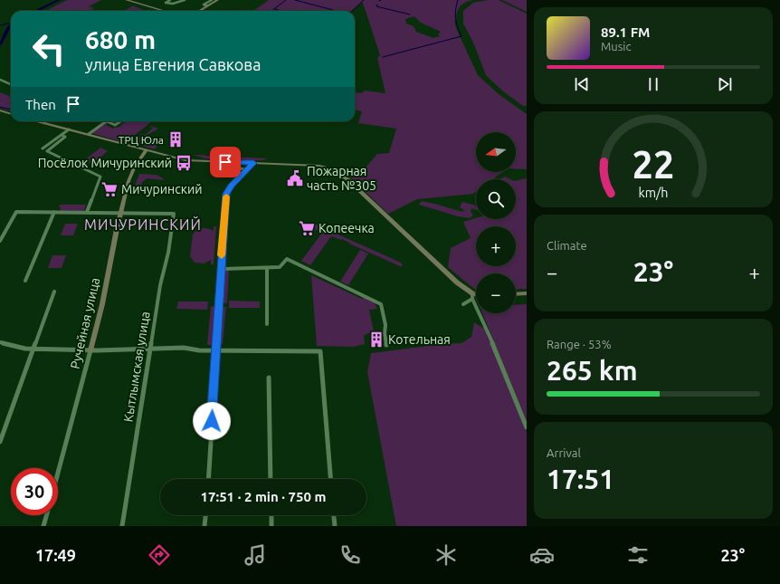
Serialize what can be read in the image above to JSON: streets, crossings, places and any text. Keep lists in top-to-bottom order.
{
  "streets": {
    "main road": ["Ручейная улица"],
    "street": ["Кытлымская улица"]
  },
  "crossings": [
    ["Ручейная улица", "Кытлымская улица"]
  ],
  "districts": ["МИЧУРИНСКИЙ"],
  "places": {
    "building": ["ТРЦ Юла", "Котельная"],
    "bus stop": ["Посёлок Мичуринский"],
    "public building": ["Пожарная часть №305"],
    "supermarket": ["Мичуринский", "Копеечка"]
  },
  "north": "left",
  "page": {
    "turn": ["680 m", "улица Евгения Савкова"],
    "song": ["89.1 FM", "Music"],
    "then": "Then",
    "map_buttons": ["+", "−"],
    "tile": [
      "Climate",
      ["Range · 53%", "265 km"],
      ["Arrival", "17:51"]
    ],
    "heat": ["−", "23°", "+"],
    "limit": "30",
    "trip": "17:51 · 2 min · 750 m",
    "tabs": ["17:49", "23°"],
    "gauge": ["22", "km/h"]
  }
}
